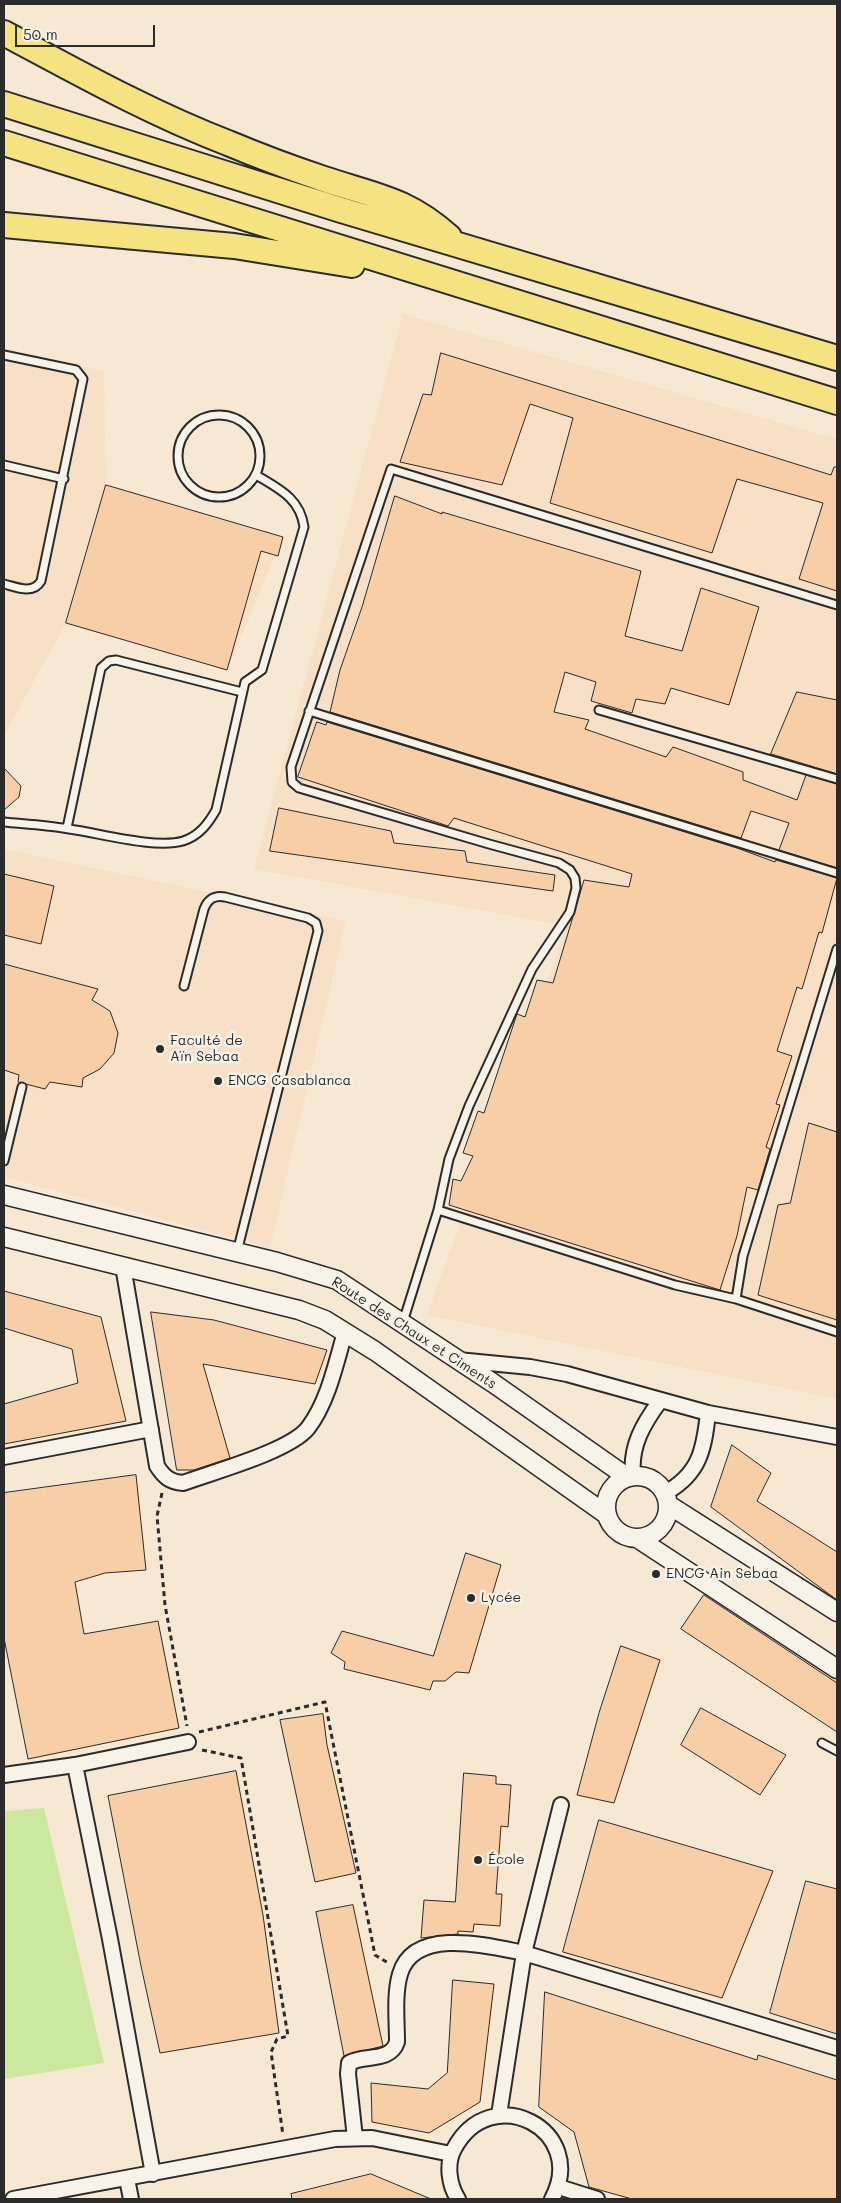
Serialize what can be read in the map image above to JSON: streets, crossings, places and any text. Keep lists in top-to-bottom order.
{
  "streets": {
    "street": ["Route des Chaux et Ciments"]
  },
  "places": [
    "Faculté de Aïn Sebaa",
    "ENCG Casablanca",
    "ENCG Ain Sebaa",
    "Lycée",
    "École"
  ],
  "scale_bar": "50 m"
}
